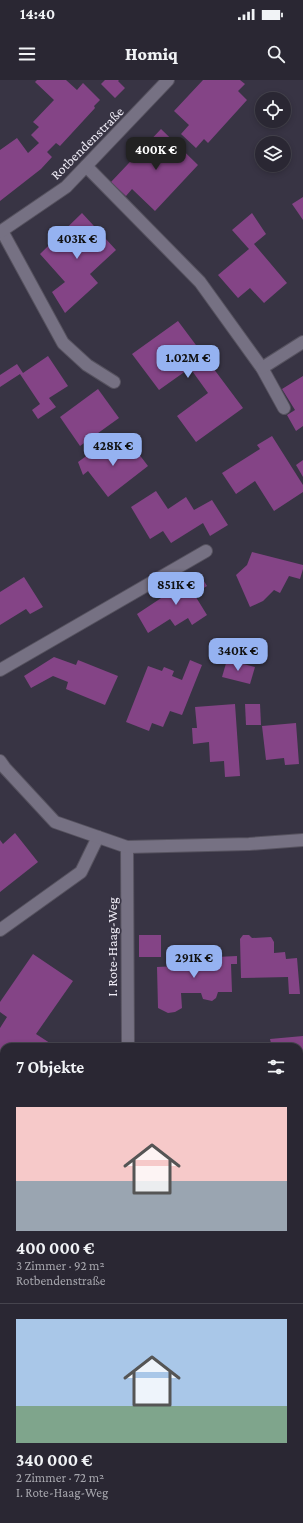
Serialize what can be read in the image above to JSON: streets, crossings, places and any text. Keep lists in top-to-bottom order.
{
  "streets": {
    "street": ["Rotbendenstraße", "I. Rote-Haag-Weg"]
  },
  "page": {
    "status": "14:40",
    "header": "Homiq",
    "price": [
      "400K €",
      "403K €",
      "1.02M €",
      "428K €",
      "851K €",
      "340K €",
      "291K €"
    ],
    "heading": "7 Objekte",
    "list": [
      {
        "name": "400 000 €",
        "note": "3 Zimmer · 92 m² · Rotbendenstraße"
      },
      {
        "name": "340 000 €",
        "note": "2 Zimmer · 72 m² · I. Rote-Haag-Weg"
      }
    ]
  }
}
